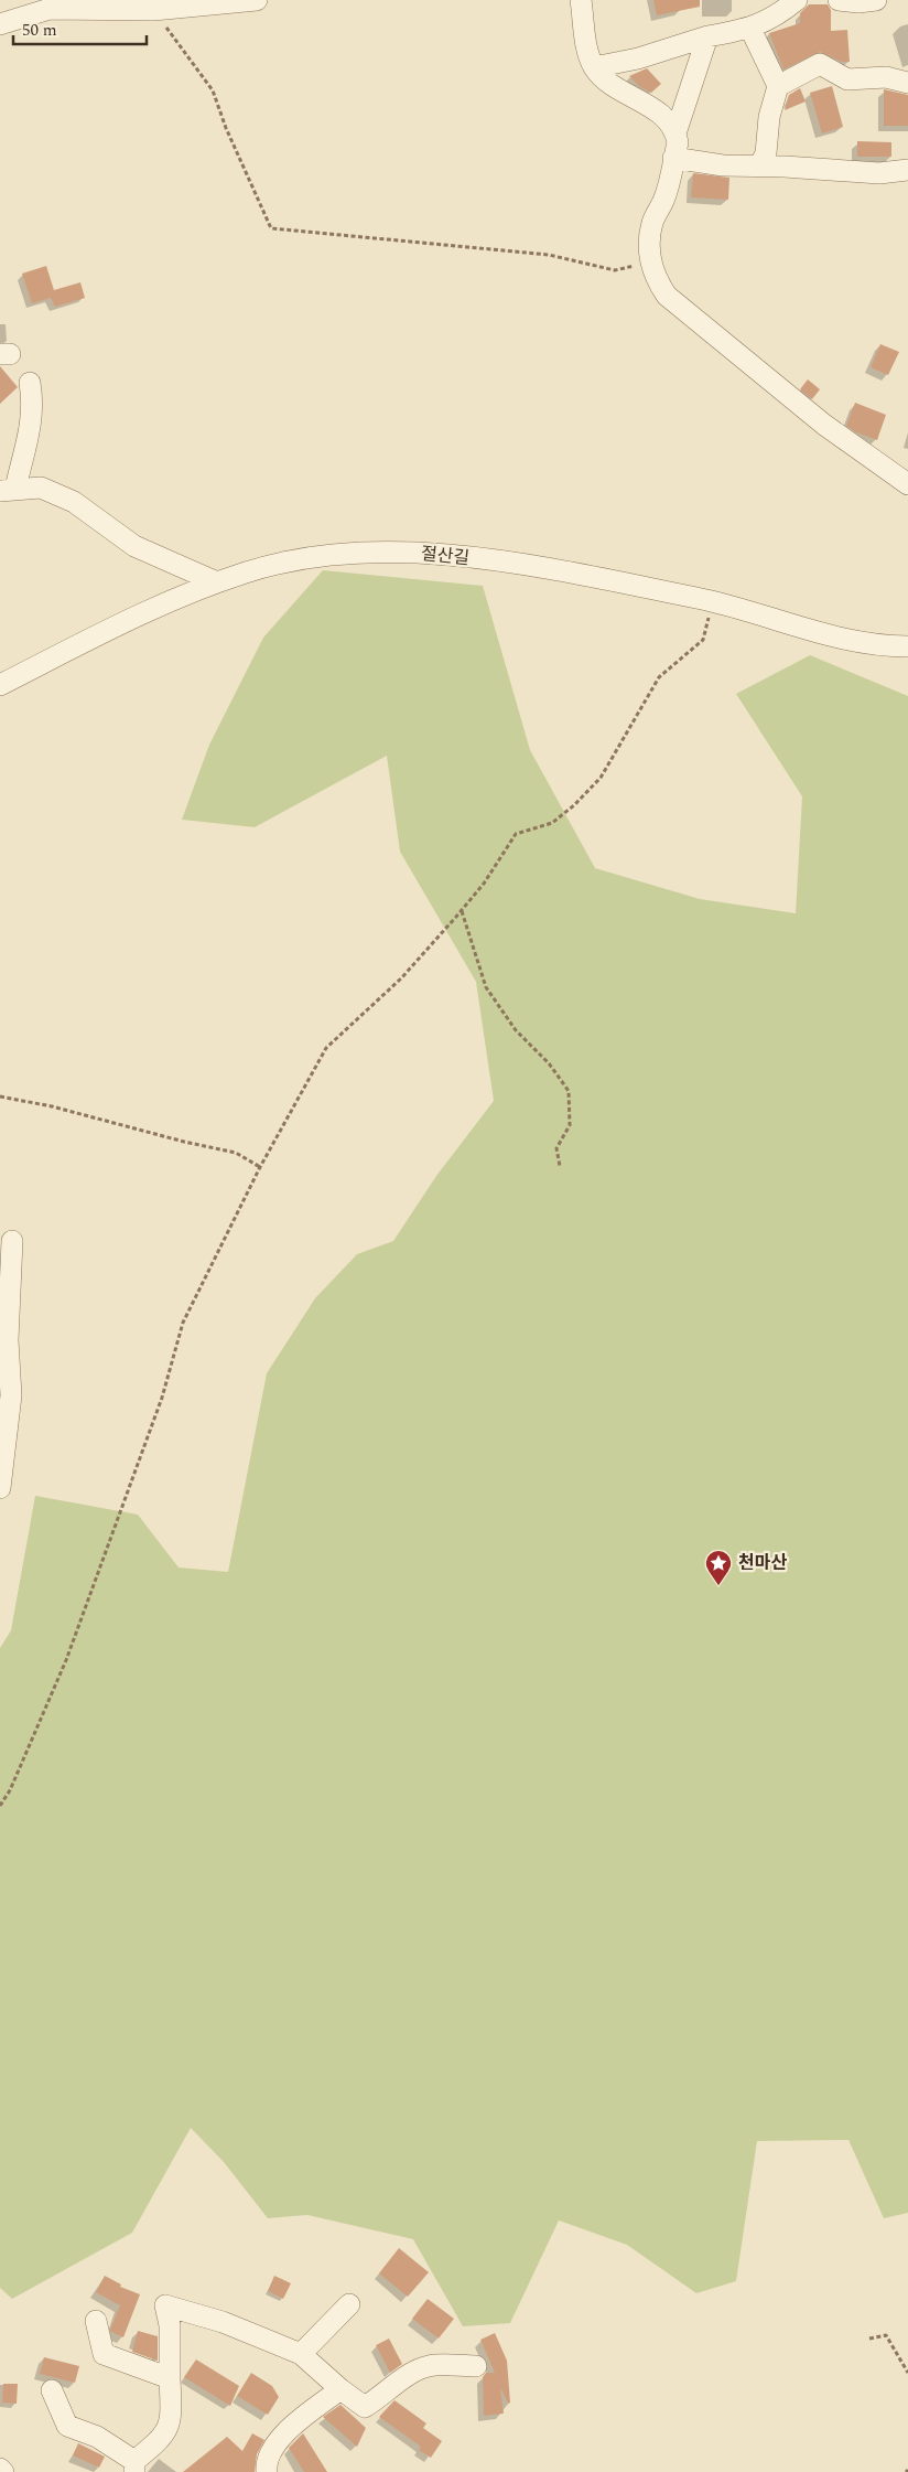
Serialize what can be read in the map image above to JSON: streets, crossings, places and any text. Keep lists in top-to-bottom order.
{
  "streets": {
    "street": ["절산길"]
  },
  "places": {
    "place": ["천마산"]
  },
  "scale_bar": "50 m"
}
